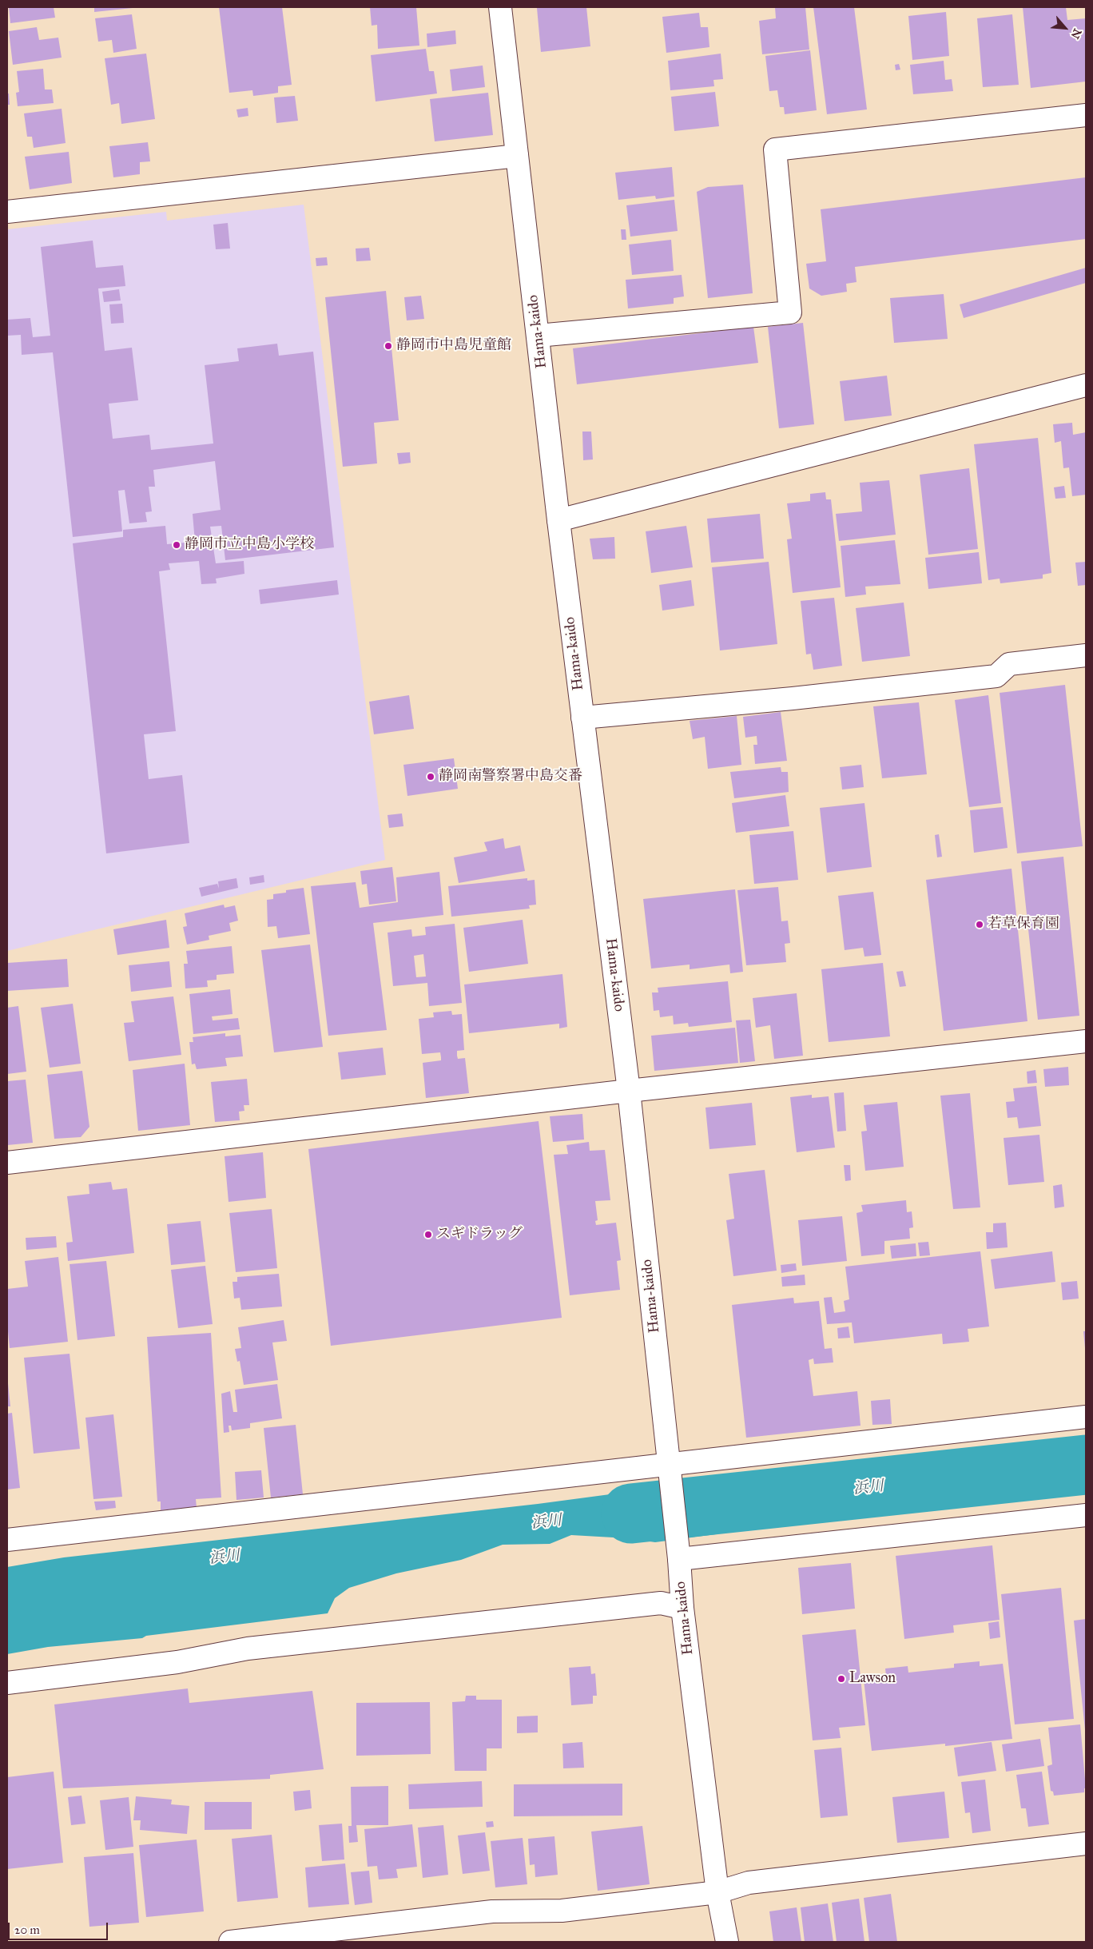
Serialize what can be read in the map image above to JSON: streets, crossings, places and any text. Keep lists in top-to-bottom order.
{
  "streets": {
    "street": ["Hama-kaido"]
  },
  "water": ["浜川"],
  "places": [
    "静岡市中島児童館",
    "静岡市立中島小学校",
    "静岡南警察署中島交番",
    "若草保育園",
    "スギドラッグ",
    "Lawson"
  ],
  "scale_bar": "20 m",
  "north": "bottom right"
}
